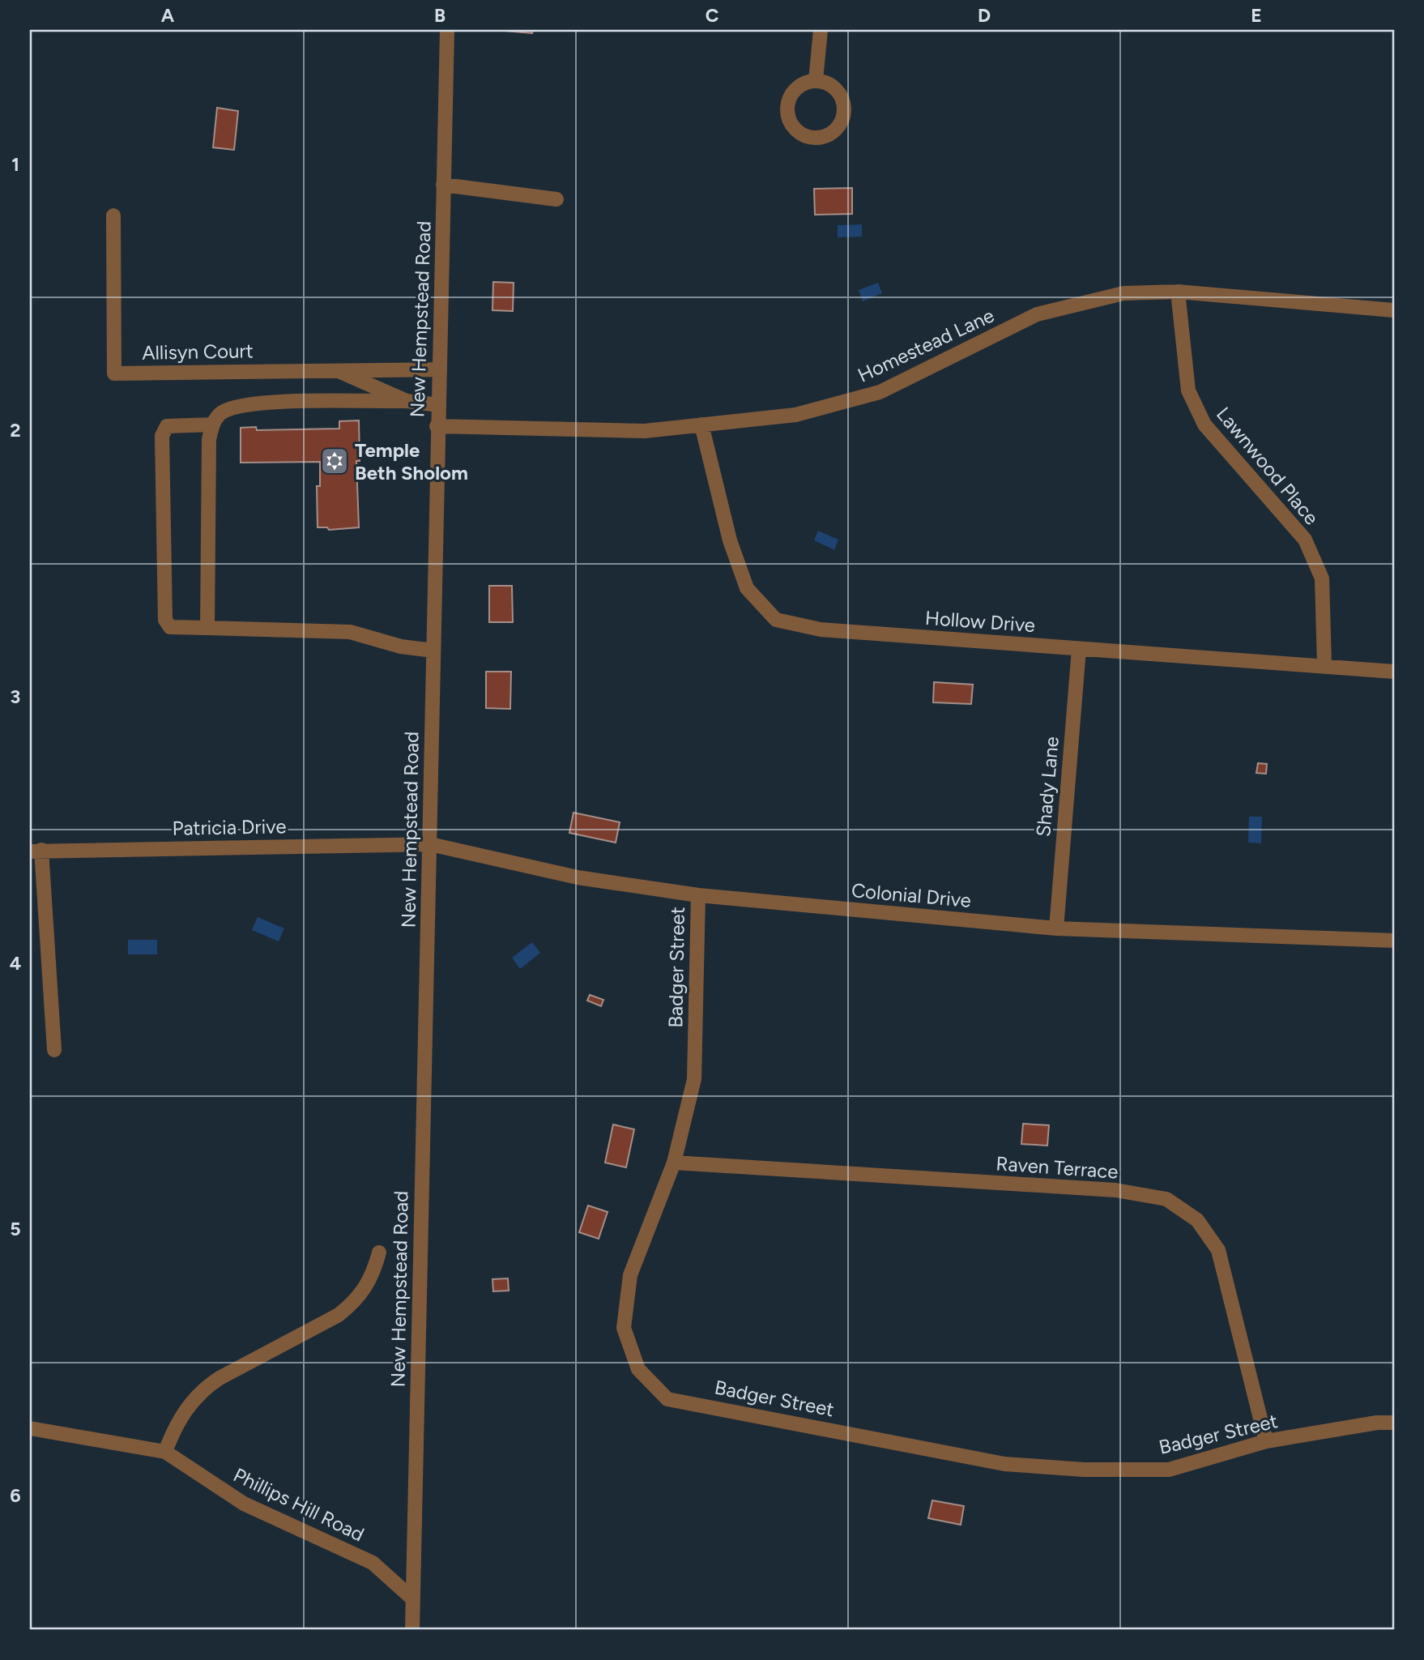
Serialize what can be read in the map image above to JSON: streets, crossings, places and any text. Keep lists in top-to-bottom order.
{
  "streets": {
    "street": [
      "New Hempstead Road",
      "Homestead Lane",
      "Allisyn Court",
      "Lawnwood Place",
      "Hollow Drive",
      "Shady Lane",
      "Patricia Drive",
      "Colonial Drive",
      "Badger Street",
      "Raven Terrace",
      "Phillips Hill Road"
    ]
  },
  "crossings": [
    ["New Hempstead Road", "Homestead Lane"],
    ["New Hempstead Road", "Allisyn Court"],
    ["New Hempstead Road", "Patricia Drive"],
    ["New Hempstead Road", "Colonial Drive"],
    ["New Hempstead Road", "Phillips Hill Road"],
    ["Homestead Lane", "Lawnwood Place"],
    ["Homestead Lane", "Hollow Drive"],
    ["Lawnwood Place", "Hollow Drive"],
    ["Hollow Drive", "Shady Lane"],
    ["Shady Lane", "Colonial Drive"],
    ["Patricia Drive", "Colonial Drive"],
    ["Colonial Drive", "Badger Street"],
    ["Badger Street", "Raven Terrace"]
  ],
  "places": {
    "synagogue": ["Temple Beth Sholom"]
  },
  "grid": {
    "columns": [
      "A",
      "B",
      "C",
      "D",
      "E"
    ],
    "rows": [
      "1",
      "2",
      "3",
      "4",
      "5",
      "6"
    ]
  }
}
